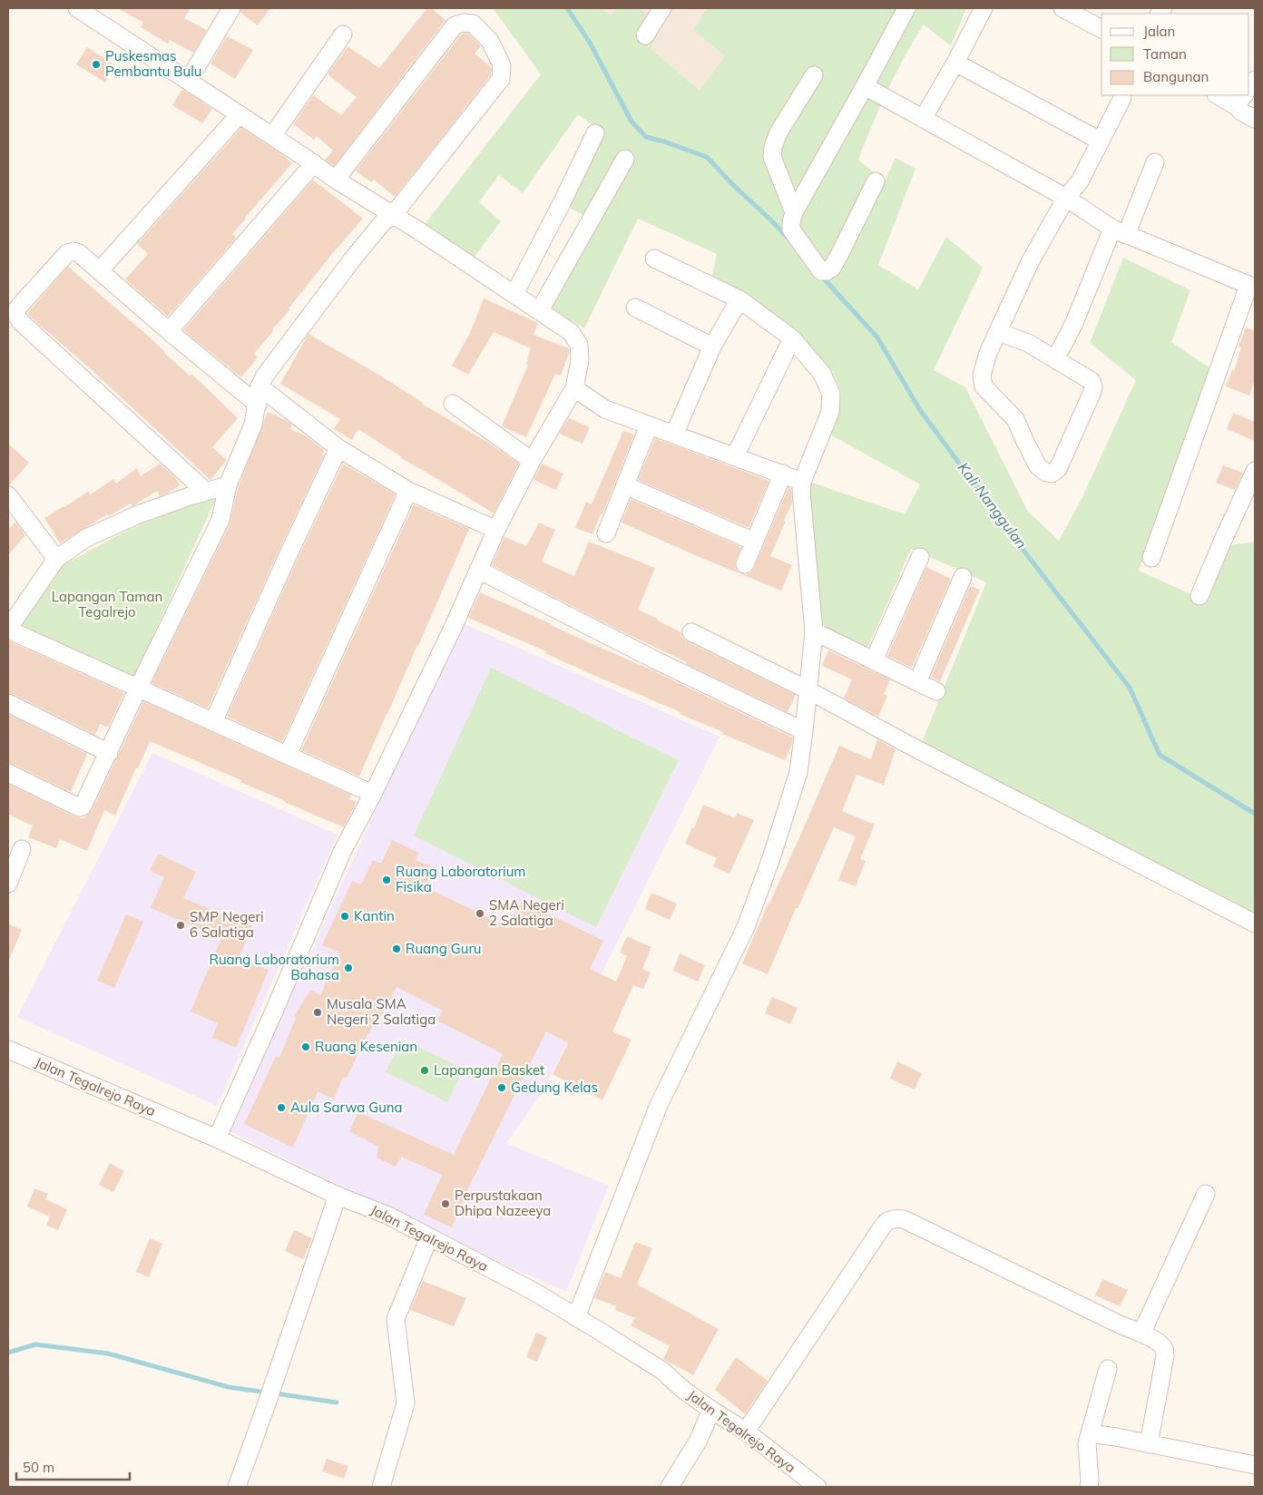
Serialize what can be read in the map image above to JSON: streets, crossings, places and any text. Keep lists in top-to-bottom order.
{
  "streets": {
    "street": ["Jalan Tegalrejo Raya"]
  },
  "water": ["Kali Nanggulan"],
  "parks": ["Lapangan Taman Tegalrejo"],
  "places": [
    "Puskesmas Pembantu Bulu",
    "Ruang Laboratorium Fisika",
    "SMA Negeri 2 Salatiga",
    "Kantin",
    "SMP Negeri 6 Salatiga",
    "Ruang Guru",
    "Ruang Laboratorium Bahasa",
    "Musala SMA Negeri 2 Salatiga",
    "Ruang Kesenian",
    "Lapangan Basket",
    "Gedung Kelas",
    "Aula Sarwa Guna",
    "Perpustakaan Dhipa Nazeeya"
  ],
  "legend": ["Jalan", "Taman", "Bangunan"],
  "scale_bar": "50 m"
}
